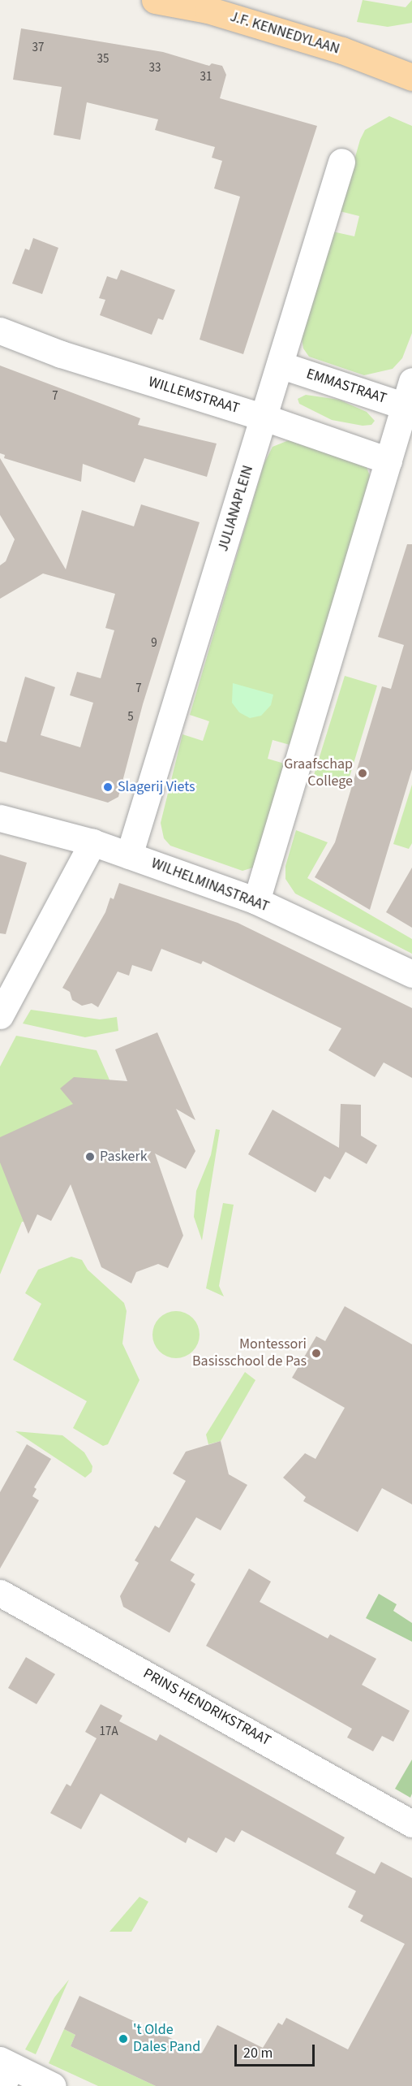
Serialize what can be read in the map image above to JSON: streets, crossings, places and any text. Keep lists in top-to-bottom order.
{
  "streets": {
    "main road": ["J.F. KENNEDYLAAN"],
    "street": [
      "EMMASTRAAT",
      "WILLEMSTRAAT",
      "JULIANAPLEIN",
      "WILHELMINASTRAAT",
      "PRINS HENDRIKSTRAAT"
    ]
  },
  "crossings": [
    ["EMMASTRAAT", "JULIANAPLEIN"],
    ["WILLEMSTRAAT", "JULIANAPLEIN"],
    ["JULIANAPLEIN", "WILHELMINASTRAAT"]
  ],
  "places": [
    "Graafschap College",
    "Slagerij Viets",
    "Paskerk",
    "Montessori Basisschool de Pas",
    "'t Olde Dales Pand"
  ],
  "house_numbers": [
    "37",
    "35",
    "33",
    "31",
    "7",
    "9",
    "7",
    "5",
    "17A"
  ],
  "scale_bar": "20 m"
}
